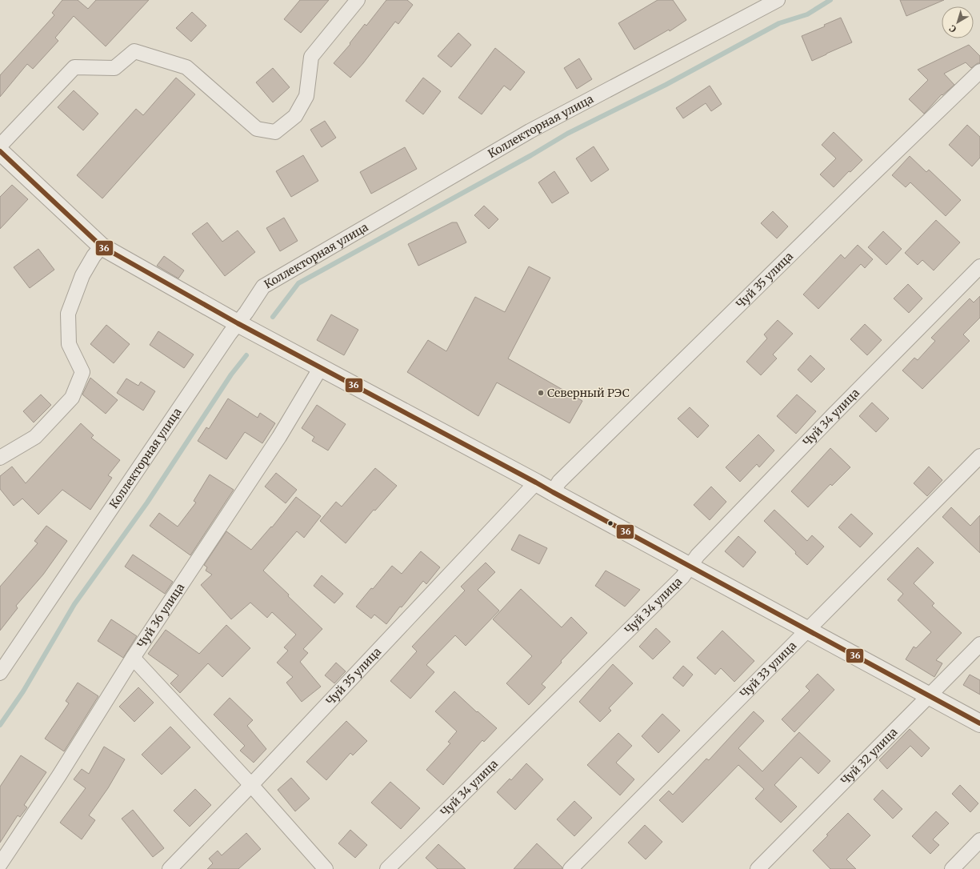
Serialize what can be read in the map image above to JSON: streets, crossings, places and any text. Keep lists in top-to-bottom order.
{
  "streets": {
    "street": [
      "Коллекторная улица",
      "Чуй 35 улица",
      "Чуй 34 улица",
      "Чуй 36 улица",
      "Чуй 33 улица",
      "Чуй 32 улица"
    ]
  },
  "places": ["Северный РЭС"],
  "lines": ["transit line 36"],
  "north": "bottom left"
}
